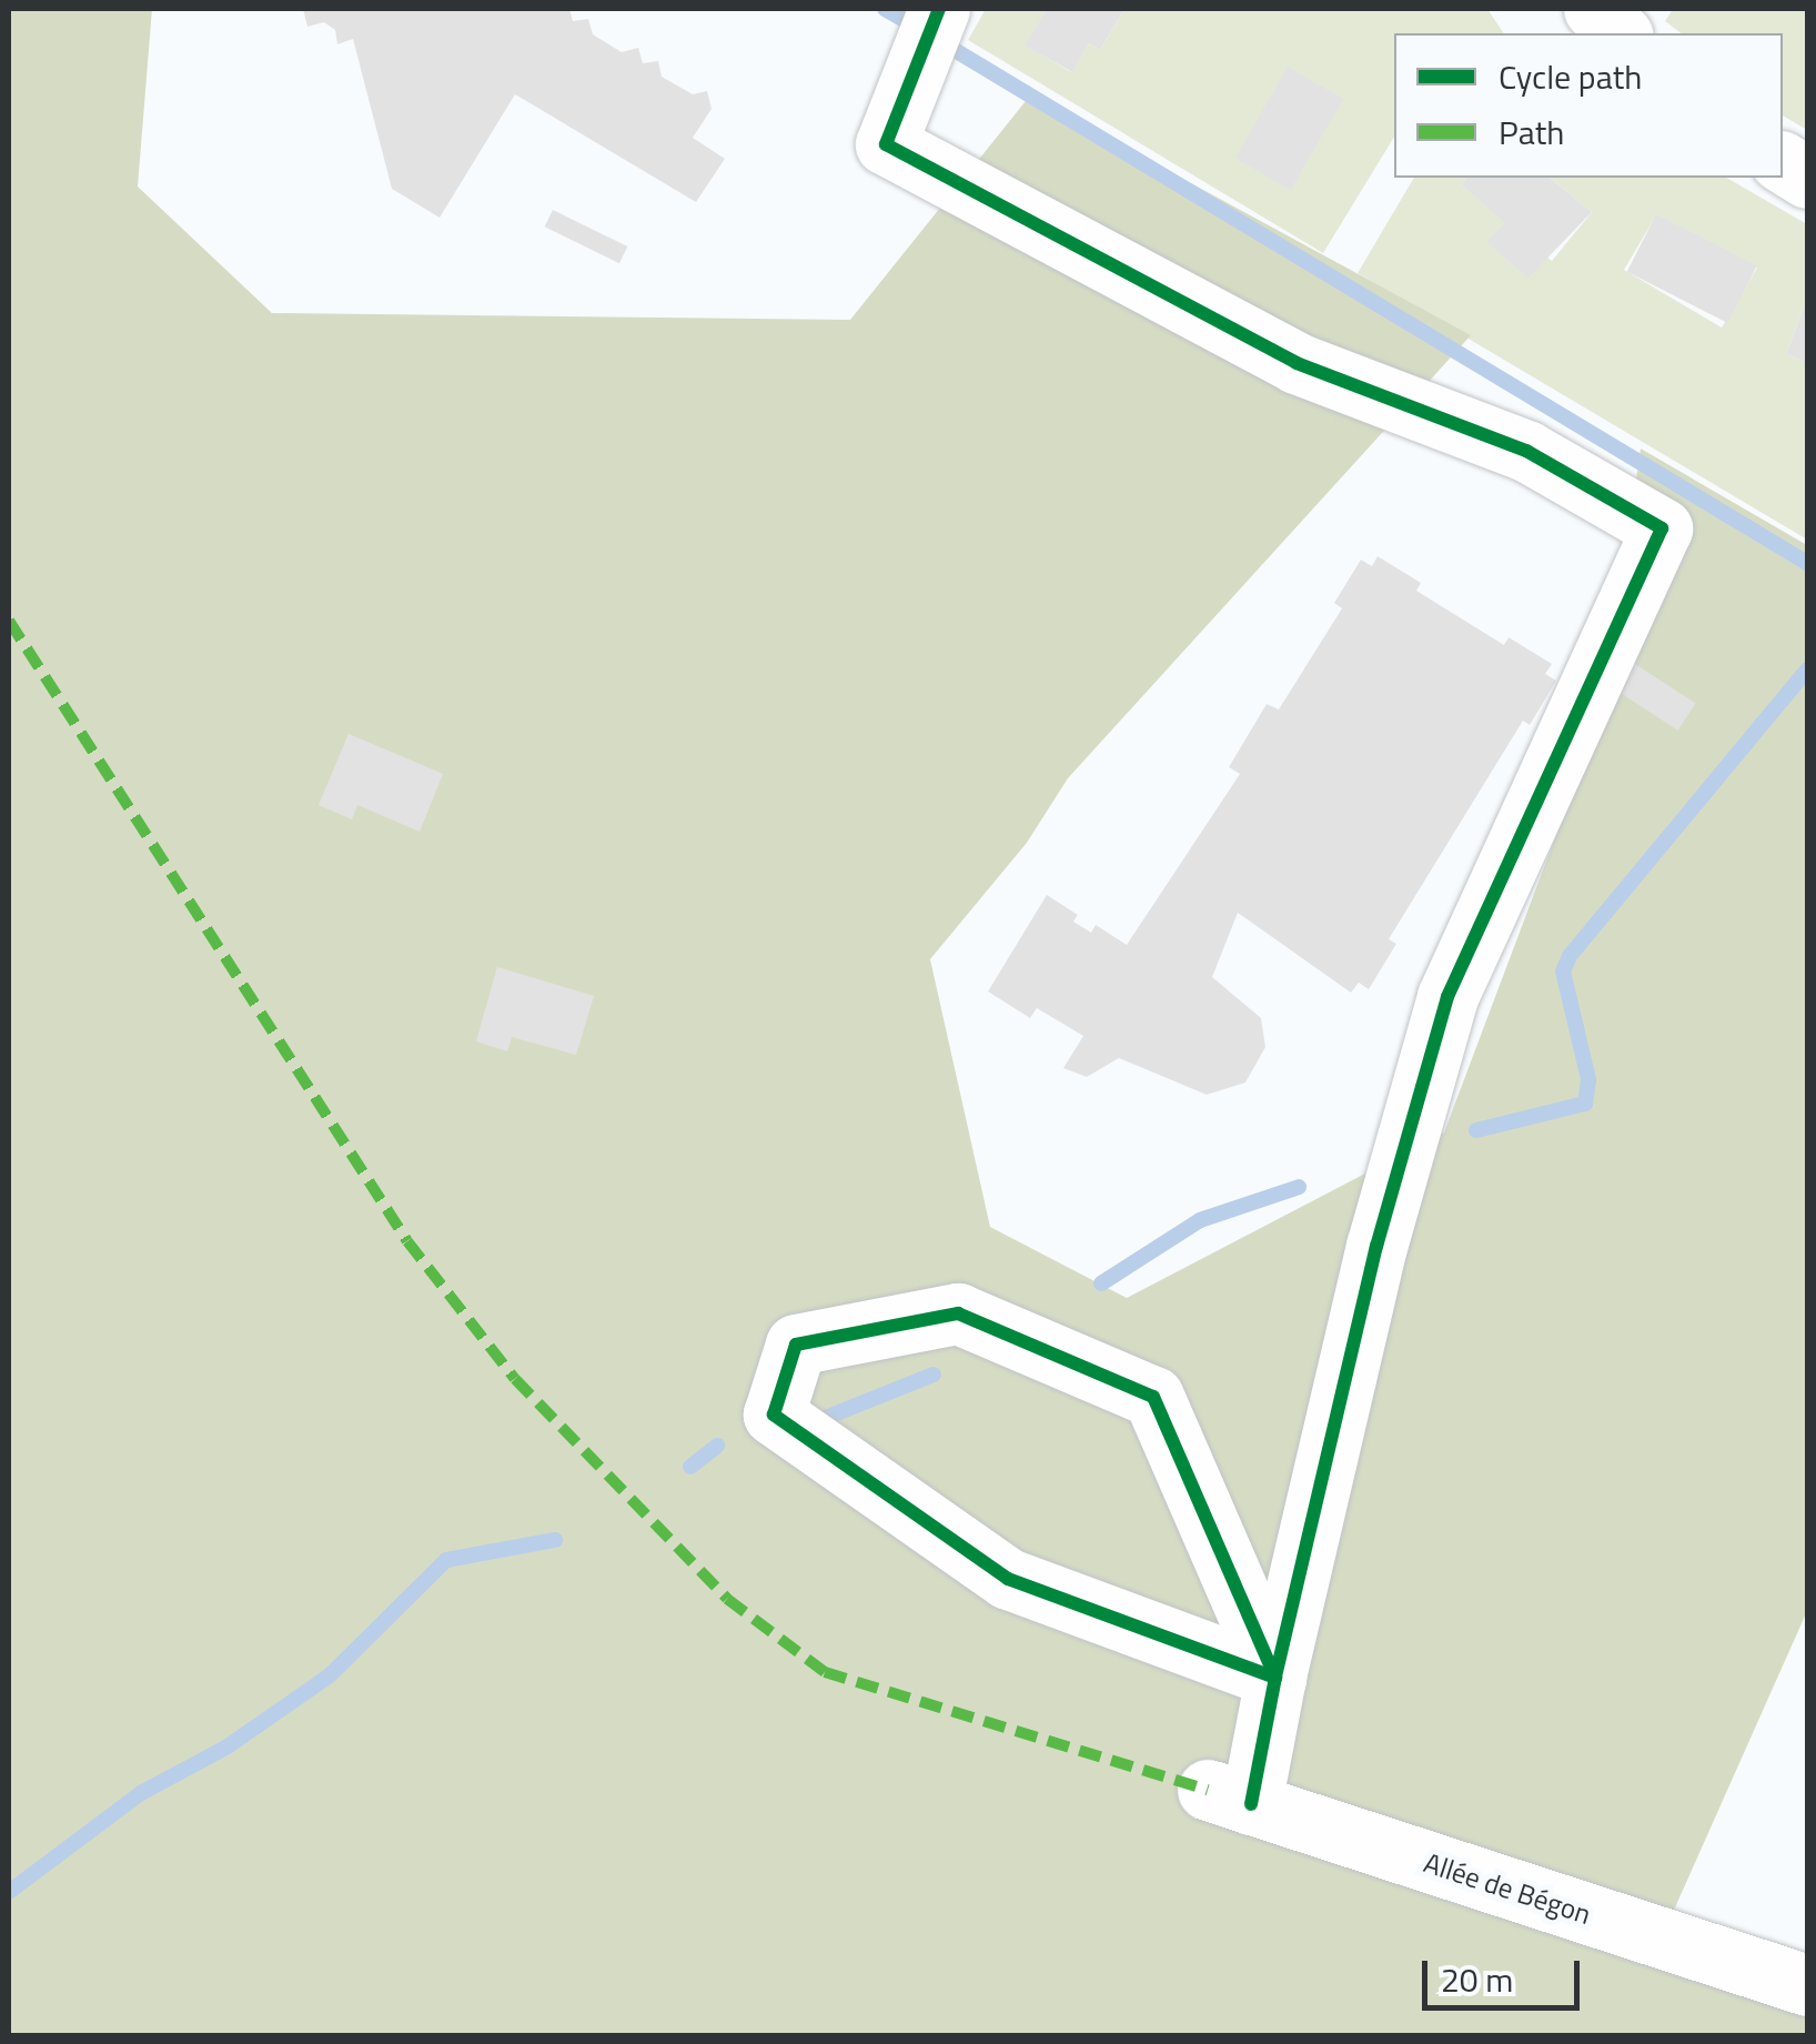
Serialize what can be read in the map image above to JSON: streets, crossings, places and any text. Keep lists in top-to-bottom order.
{
  "streets": {
    "street": ["Allée de Bégon"]
  },
  "legend": ["Cycle path", "Path"],
  "scale_bar": "20 m"
}
